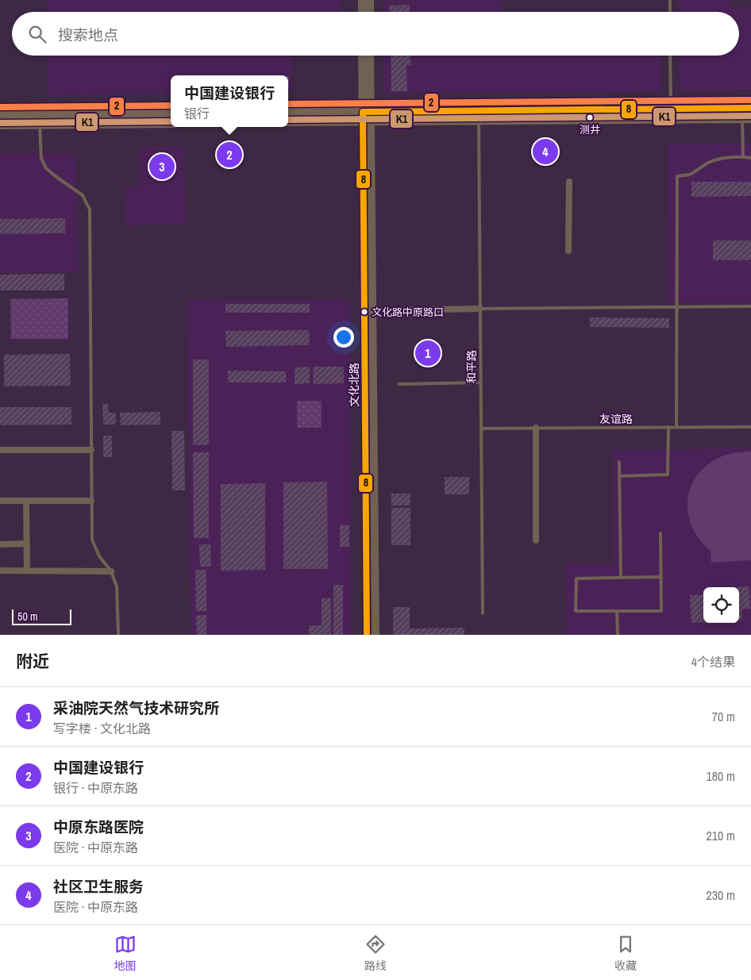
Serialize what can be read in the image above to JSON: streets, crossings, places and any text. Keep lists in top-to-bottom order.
{
  "streets": {
    "street": ["文化北路"],
    "lane": ["和平路", "友谊路"]
  },
  "crossings": [
    ["和平路", "友谊路"]
  ],
  "places": ["测井", "文化路中原路口"],
  "lines": ["transit line 2", "transit line 8", "transit line K1"],
  "scale_bar": "50 m",
  "page": {
    "search": "搜索地点",
    "popup": ["中国建设银行", "银行"],
    "pins": [
      "4",
      "2",
      "3",
      "1"
    ],
    "scale": "50 m",
    "heading": ["附近", "4个结果"],
    "list": [
      {
        "mark": "1",
        "name": "采油院天然气技术研究所",
        "note": "写字楼 · 文化北路",
        "value": "70 m"
      },
      {
        "mark": "2",
        "name": "中国建设银行",
        "note": "银行 · 中原东路",
        "value": "180 m"
      },
      {
        "mark": "3",
        "name": "中原东路医院",
        "note": "医院 · 中原东路",
        "value": "210 m"
      },
      {
        "mark": "4",
        "name": "社区卫生服务",
        "note": "医院 · 中原东路",
        "value": "230 m"
      }
    ],
    "nav": ["地图", "路线", "收藏"]
  }
}
